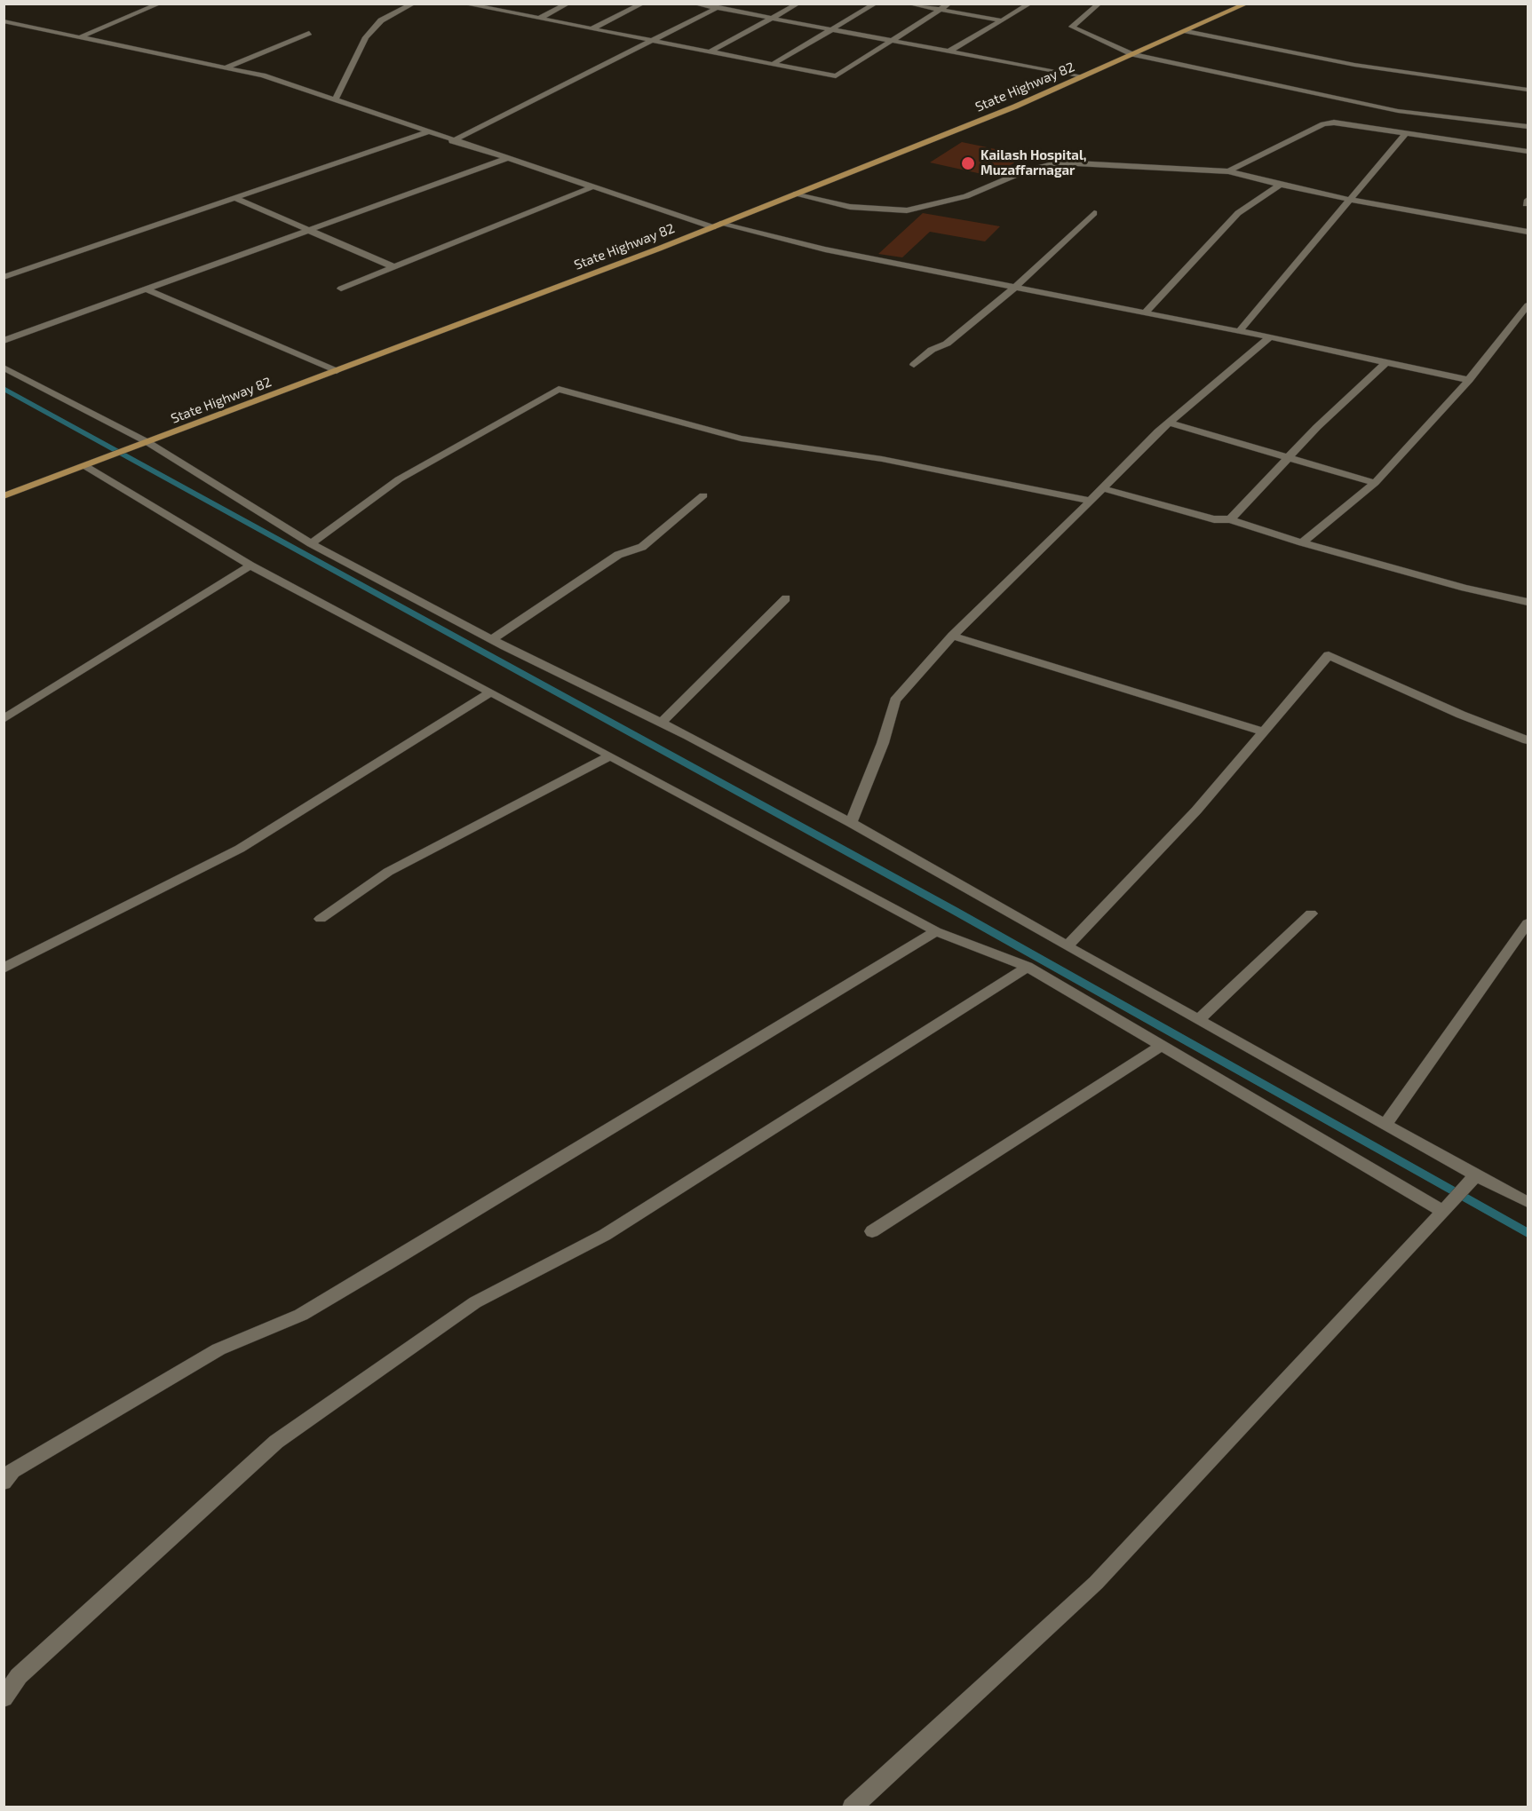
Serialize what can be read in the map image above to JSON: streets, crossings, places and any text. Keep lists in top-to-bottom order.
{
  "streets": {
    "main road": ["State Highway 82"]
  },
  "places": ["Kailash Hospital, Muzaffarnagar"]
}
